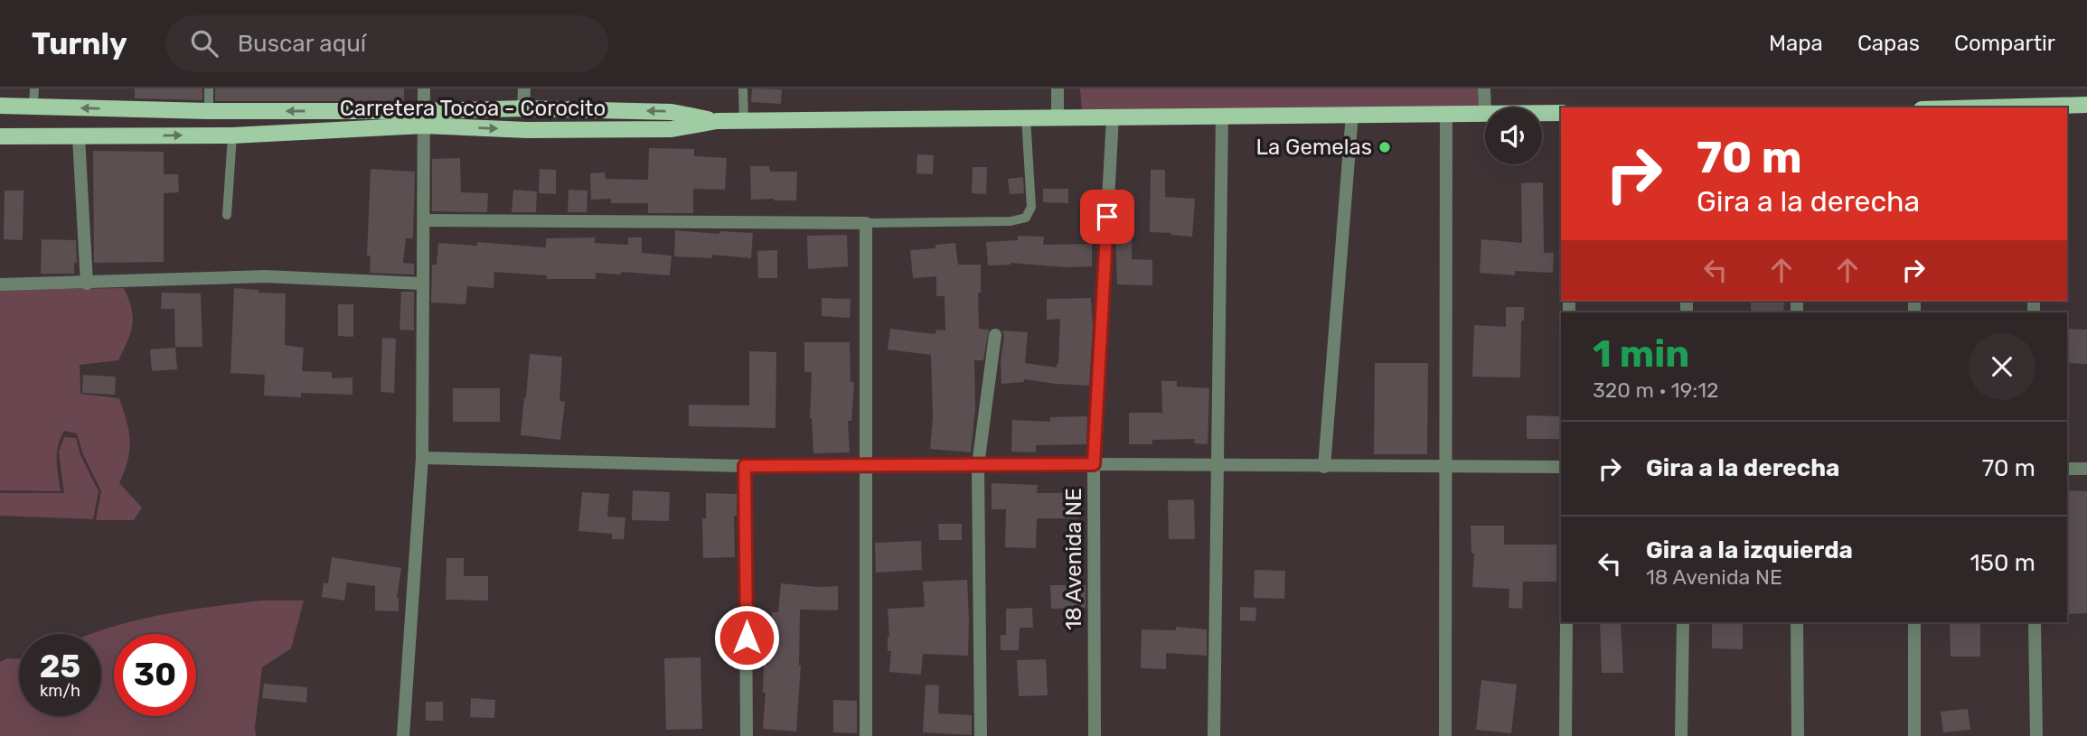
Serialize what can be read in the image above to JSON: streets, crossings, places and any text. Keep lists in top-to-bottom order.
{
  "streets": {
    "main road": ["Carretera Tocoa - Corocito"],
    "street": ["18 Avenida NE"]
  },
  "crossings": [
    ["Carretera Tocoa - Corocito", "18 Avenida NE"]
  ],
  "places": ["La Gemelas"],
  "page": {
    "header": "Turnly",
    "search": "Buscar aquí",
    "nav": ["Mapa", "Capas", "Compartir"],
    "turn": ["70 m", "Gira a la derecha"],
    "heading": ["1 min", "320 m · 19:12"],
    "list": [
      {
        "name": "Gira a la derecha",
        "value": "70 m"
      },
      {
        "name": "Gira a la izquierda",
        "note": "18 Avenida NE",
        "value": "150 m"
      }
    ],
    "speed": "25 km/h",
    "limit": "30"
  }
}
